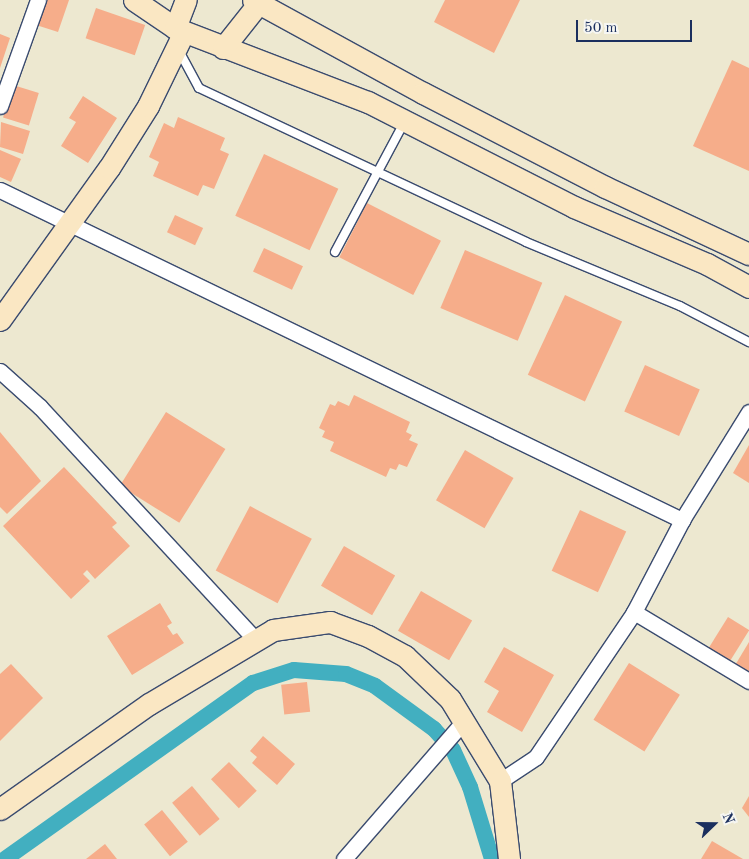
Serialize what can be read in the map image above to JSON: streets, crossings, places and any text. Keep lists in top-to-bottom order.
{
  "scale_bar": "50 m",
  "north": "right"
}
